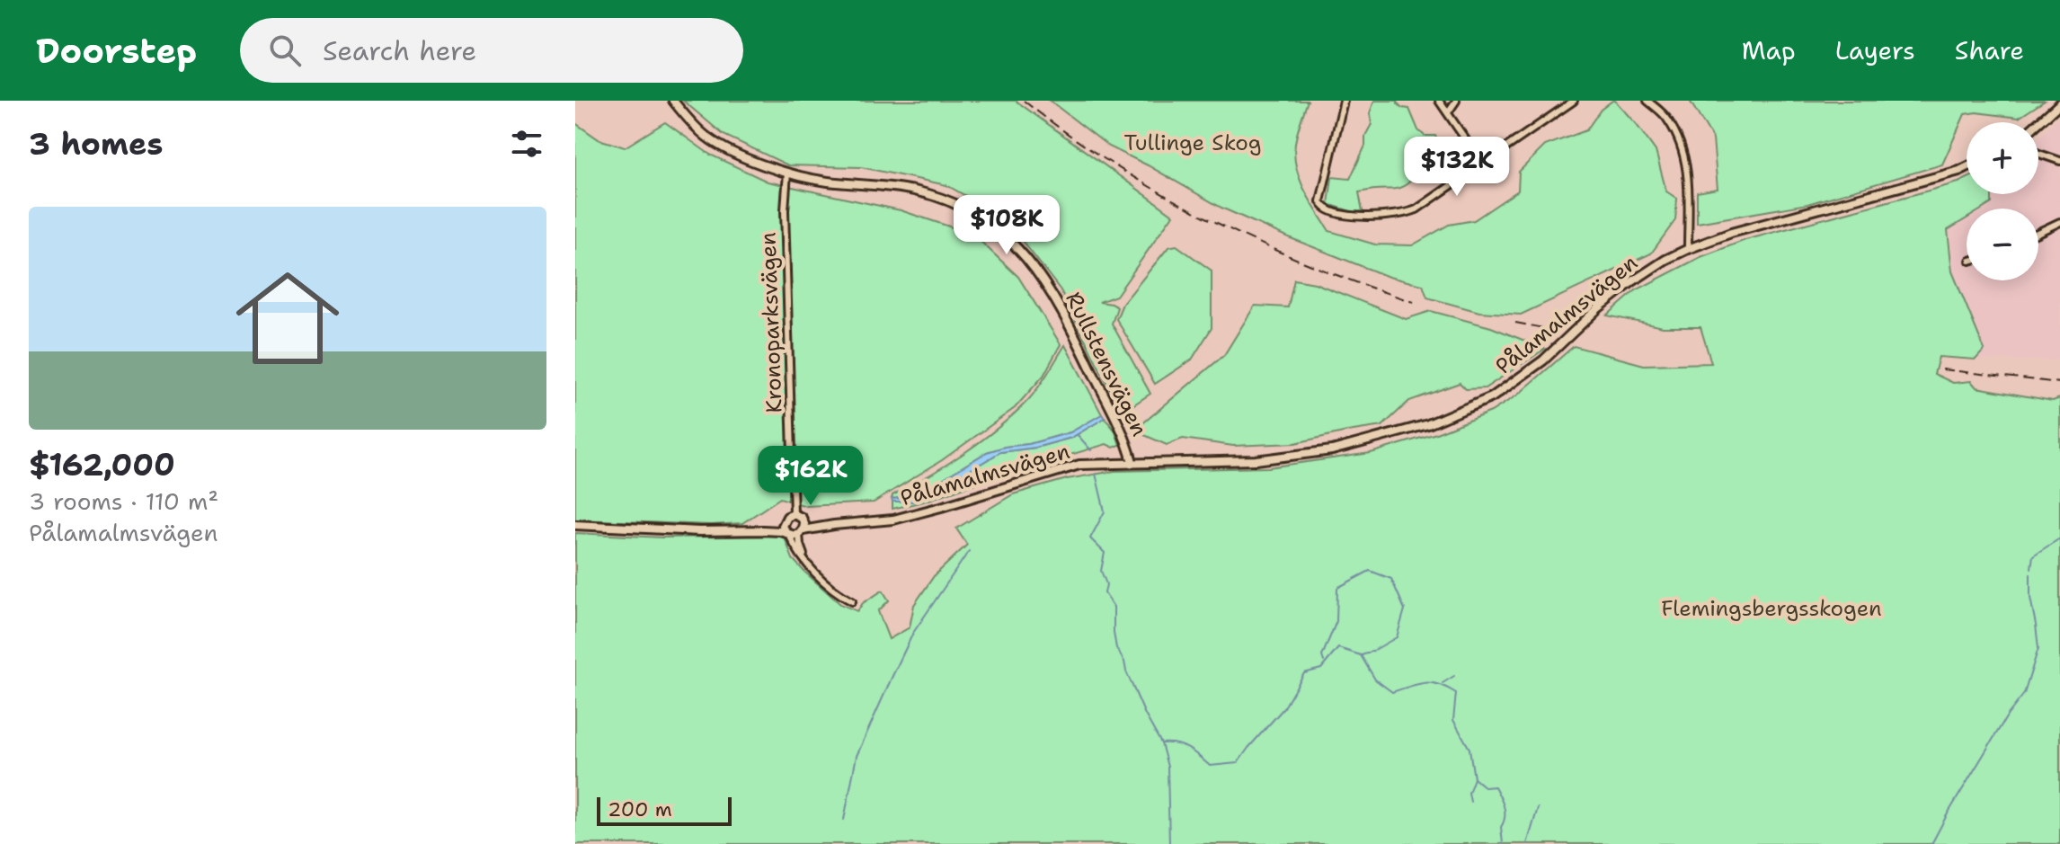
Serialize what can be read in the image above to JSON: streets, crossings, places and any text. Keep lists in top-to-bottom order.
{
  "streets": {
    "street": ["Pålamalmsvägen", "Kronoparksvägen", "Rullstensvägen"]
  },
  "crossings": [
    ["Pålamalmsvägen", "Kronoparksvägen"],
    ["Pålamalmsvägen", "Rullstensvägen"],
    ["Kronoparksvägen", "Rullstensvägen"]
  ],
  "parks": ["Tullinge Skog", "Flemingsbergsskogen"],
  "scale_bar": "200 m",
  "page": {
    "header": "Doorstep",
    "search": "Search here",
    "nav": ["Map", "Layers", "Share"],
    "heading": "3 homes",
    "map_buttons": ["+", "−"],
    "price": ["$132K", "$108K", "$162K"],
    "list": [
      {
        "name": "$162,000",
        "note": "3 rooms · 110 m² · Pålamalmsvägen"
      }
    ],
    "scale": "200 m"
  }
}
